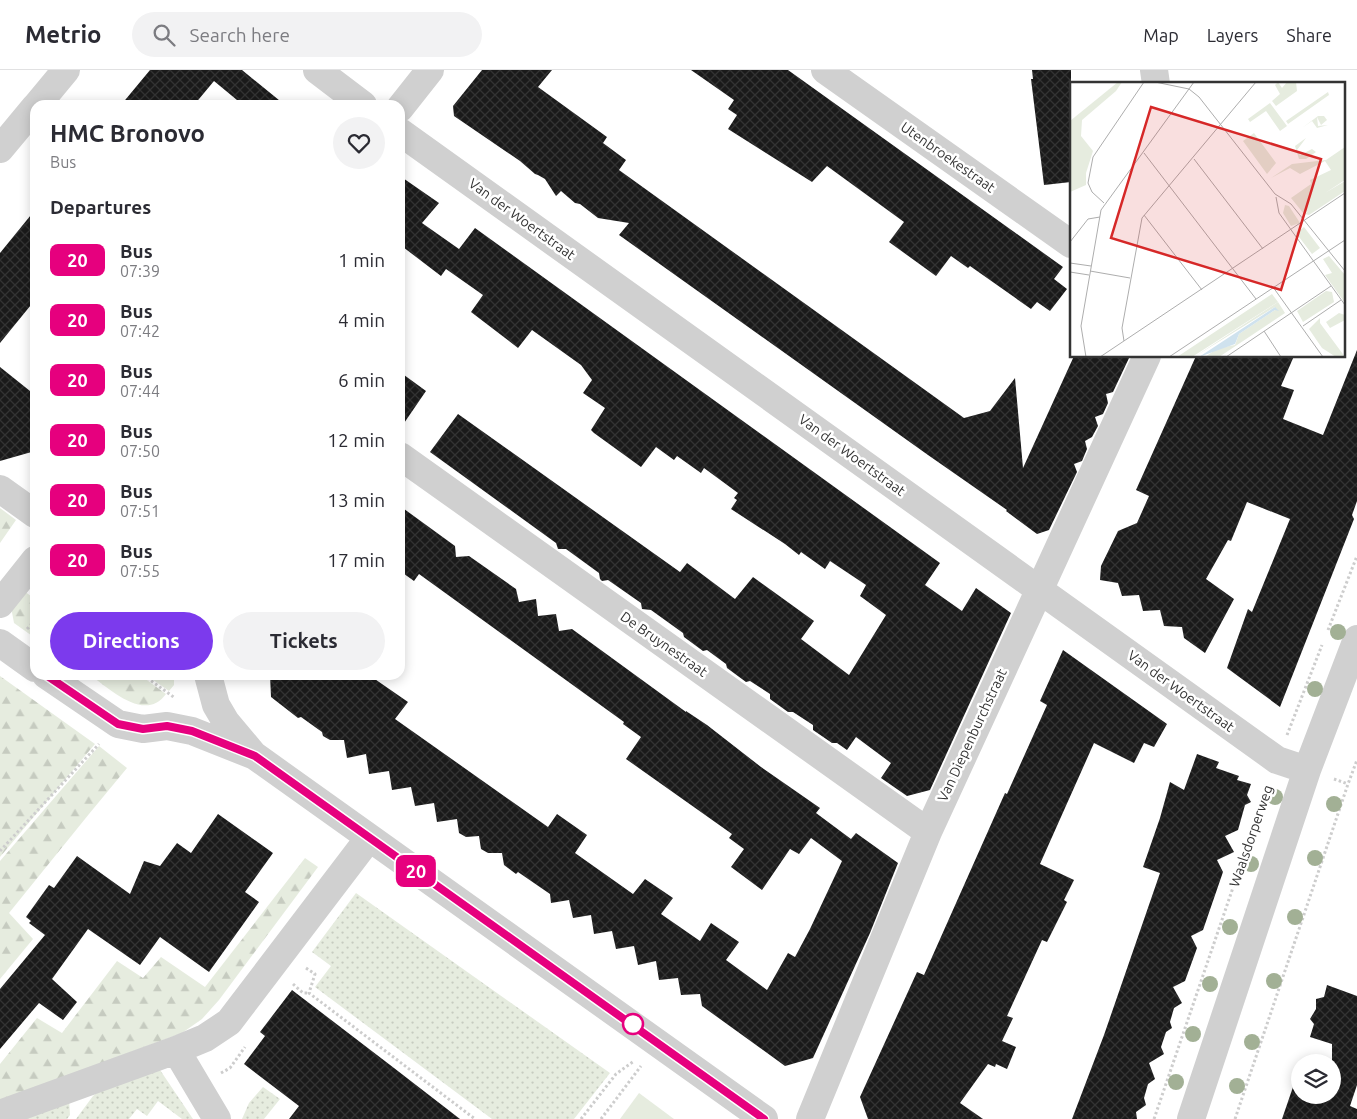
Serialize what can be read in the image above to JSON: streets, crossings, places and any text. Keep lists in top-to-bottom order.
{
  "streets": {
    "street": [
      "Utenbroekestraat",
      "Van der Woertstraat",
      "De Bruynestraat",
      "Van Diepenburchstraat"
    ],
    "path": ["Waalsdorperweg"]
  },
  "crossings": [
    ["Van der Woertstraat", "Van Diepenburchstraat"],
    ["Van der Woertstraat", "Waalsdorperweg"],
    ["De Bruynestraat", "Van Diepenburchstraat"]
  ],
  "lines": ["bus line 20"],
  "page": {
    "header": "Metrio",
    "search": "Search here",
    "nav": ["Map", "Layers", "Share"],
    "on_map": "20",
    "heading": [
      ["HMC Bronovo", "Bus"],
      "Departures"
    ],
    "list": [
      {
        "mark": "20",
        "name": "Bus",
        "note": "07:39",
        "value": "1 min"
      },
      {
        "mark": "20",
        "name": "Bus",
        "note": "07:42",
        "value": "4 min"
      },
      {
        "mark": "20",
        "name": "Bus",
        "note": "07:44",
        "value": "6 min"
      },
      {
        "mark": "20",
        "name": "Bus",
        "note": "07:50",
        "value": "12 min"
      },
      {
        "mark": "20",
        "name": "Bus",
        "note": "07:51",
        "value": "13 min"
      },
      {
        "mark": "20",
        "name": "Bus",
        "note": "07:55",
        "value": "17 min"
      }
    ],
    "buttons": ["Directions", "Tickets"]
  }
}
